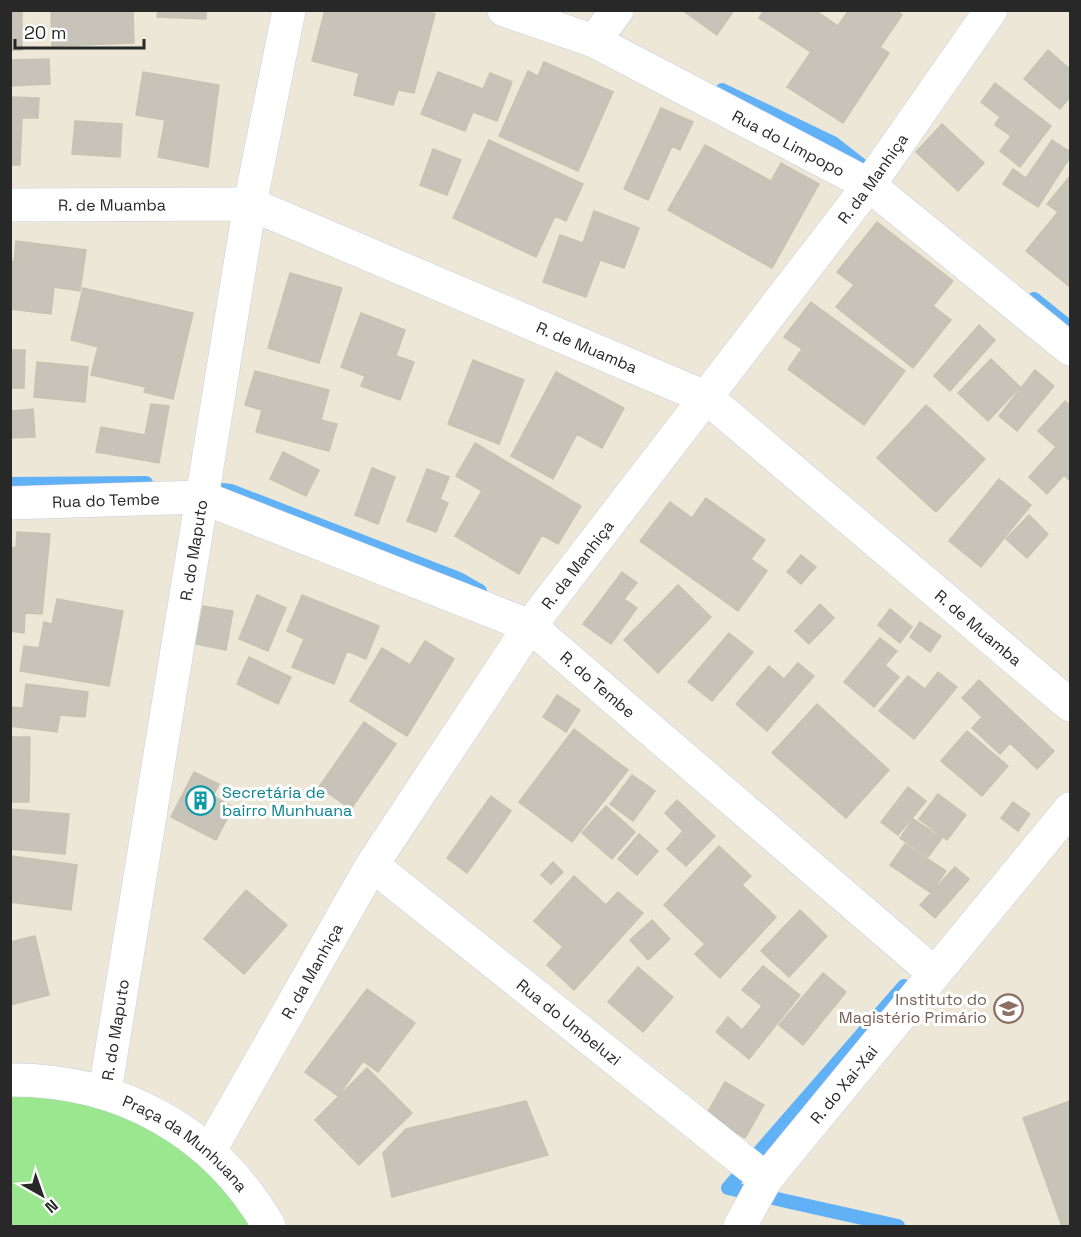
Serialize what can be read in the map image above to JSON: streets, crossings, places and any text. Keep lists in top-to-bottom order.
{
  "streets": {
    "street": [
      "Rua do Limpopo",
      "R. da Manhiça",
      "R. de Muamba",
      "Rua do Tembe",
      "R. do Maputo",
      "R. do Tembe",
      "Rua do Umbeluzi",
      "R. do Xai-Xai",
      "Praça da Munhuana"
    ]
  },
  "crossings": [
    ["Rua do Limpopo", "R. da Manhiça"],
    ["R. da Manhiça", "R. de Muamba"],
    ["R. da Manhiça", "R. do Tembe"],
    ["R. da Manhiça", "Rua do Umbeluzi"],
    ["R. da Manhiça", "Praça da Munhuana"],
    ["R. de Muamba", "R. do Maputo"],
    ["Rua do Tembe", "R. do Maputo"],
    ["Rua do Tembe", "R. do Tembe"],
    ["R. do Maputo", "R. do Tembe"],
    ["R. do Maputo", "Praça da Munhuana"],
    ["R. do Tembe", "R. do Xai-Xai"],
    ["Rua do Umbeluzi", "R. do Xai-Xai"]
  ],
  "places": {
    "building": ["Secretária de bairro Munhuana"],
    "school or university": ["Instituto do Magistério Primário"]
  },
  "scale_bar": "20 m",
  "north": "bottom right"
}
